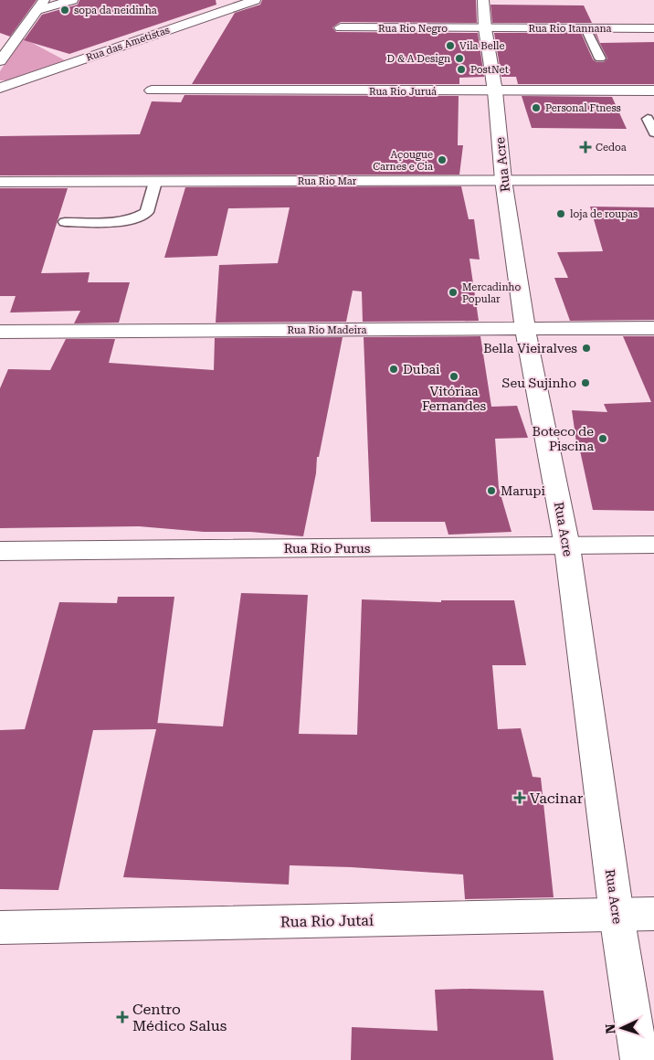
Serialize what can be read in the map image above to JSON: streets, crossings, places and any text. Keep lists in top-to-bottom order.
{
  "streets": {
    "street": [
      "Rua Rio Negro",
      "Rua Rio Itannana",
      "Rua das Ametistas",
      "Rua Rio Juruá",
      "Rua Acre",
      "Rua Rio Mar",
      "Rua Rio Madeira",
      "Rua Rio Purus",
      "Rua Rio Jutaí"
    ]
  },
  "crossings": [
    ["Rua Rio Negro", "Rua Rio Itannana"],
    ["Rua Rio Negro", "Rua Acre"],
    ["Rua Rio Itannana", "Rua Acre"],
    ["Rua Rio Juruá", "Rua Acre"],
    ["Rua Acre", "Rua Rio Mar"],
    ["Rua Acre", "Rua Rio Madeira"],
    ["Rua Acre", "Rua Rio Purus"],
    ["Rua Acre", "Rua Rio Jutaí"]
  ],
  "places": {
    "other": [
      "sopa da neidinha",
      "Vila Belle",
      "D & A Design",
      "PostNet",
      "Personal Ftness",
      "Açougue Carnes e Cia",
      "loja de roupas",
      "Mercadinho Popular",
      "Bella Vieiralves",
      "Dubai",
      "Vitóriaa Fernandes",
      "Seu Sujinho",
      "Boteco de Piscina",
      "Marupi"
    ],
    "health": ["Cedoa", "Vacinar", "Centro Médico Salus"]
  },
  "north": "left"
}
